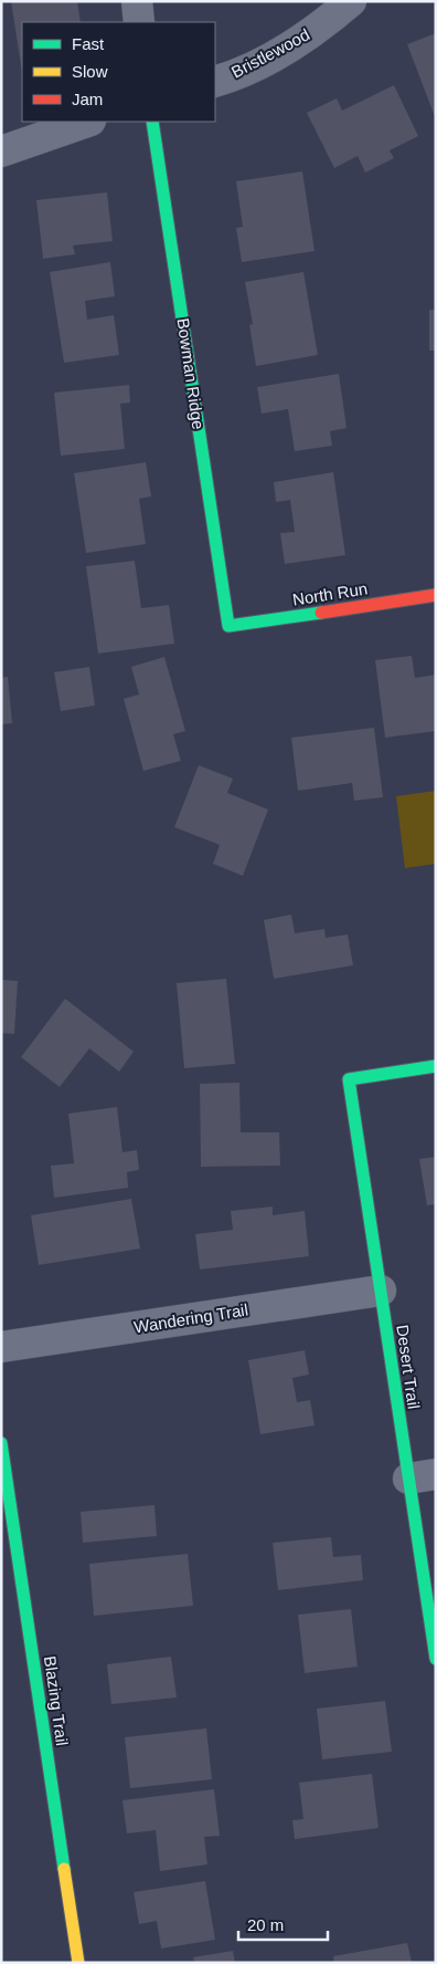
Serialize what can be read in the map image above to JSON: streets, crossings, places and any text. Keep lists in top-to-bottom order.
{
  "streets": {
    "street": [
      "Bristlewood",
      "Bowman Ridge",
      "North Run",
      "Wandering Trail",
      "Desert Trail",
      "Blazing Trail"
    ]
  },
  "crossings": [
    ["Bowman Ridge", "North Run"],
    ["Wandering Trail", "Desert Trail"]
  ],
  "legend": ["Fast", "Slow", "Jam"],
  "scale_bar": "20 m"
}
